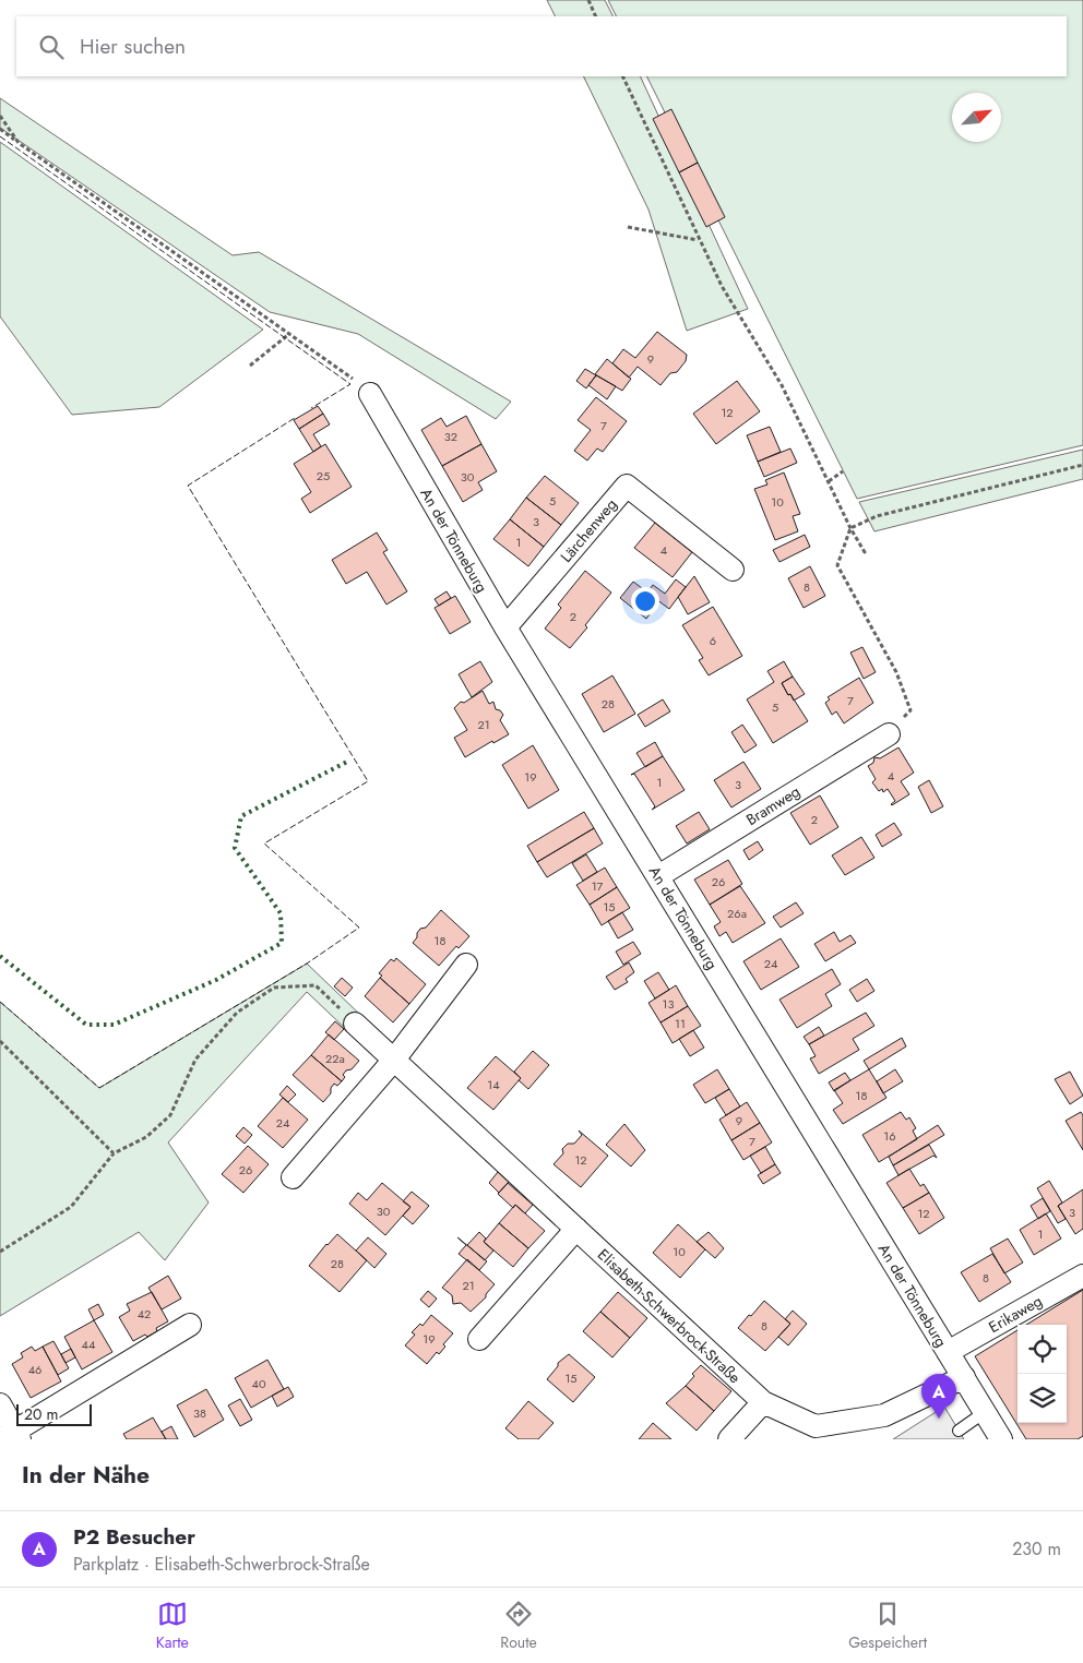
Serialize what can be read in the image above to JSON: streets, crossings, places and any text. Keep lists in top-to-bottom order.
{
  "streets": {
    "street": [
      "Lärchenweg",
      "An der Tönneburg",
      "Bramweg",
      "Erikaweg",
      "Elisabeth-Schwerbrock-Straße"
    ]
  },
  "crossings": [
    ["Lärchenweg", "An der Tönneburg"],
    ["An der Tönneburg", "Bramweg"],
    ["An der Tönneburg", "Erikaweg"],
    ["An der Tönneburg", "Elisabeth-Schwerbrock-Straße"]
  ],
  "house_numbers": [
    "9",
    "12",
    "7",
    "32",
    "25",
    "30",
    "5",
    "10",
    "3",
    "1",
    "4",
    "8",
    "2",
    "6",
    "7",
    "28",
    "5",
    "21",
    "4",
    "19",
    "1",
    "3",
    "2",
    "26",
    "17",
    "15",
    "26a",
    "18",
    "24",
    "13",
    "11",
    "22a",
    "14",
    "18",
    "9",
    "24",
    "16",
    "7",
    "12",
    "26",
    "30",
    "3",
    "12",
    "1",
    "10",
    "28",
    "8",
    "21",
    "42",
    "8",
    "19",
    "44",
    "46",
    "15",
    "40",
    "38"
  ],
  "scale_bar": "20 m",
  "north": "top right",
  "page": {
    "search": "Hier suchen",
    "pins": "A",
    "scale": "20 m",
    "heading": "In der Nähe",
    "list": [
      {
        "mark": "A",
        "name": "P2 Besucher",
        "note": "Parkplatz · Elisabeth-Schwerbrock-Straße",
        "value": "230 m"
      }
    ],
    "nav": ["Karte", "Route", "Gespeichert"]
  }
}
